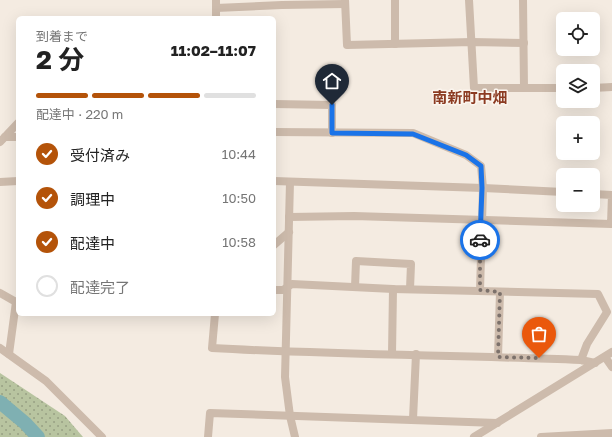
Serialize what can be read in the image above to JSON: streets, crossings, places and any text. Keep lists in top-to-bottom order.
{
  "districts": ["南新町中畑"],
  "page": {
    "map_buttons": ["+", "−"],
    "heading": ["2 分", "到着まで", "11:02–11:07"],
    "bar": "配達中 · 220 m",
    "list": [
      ["受付済み", "10:44"],
      ["調理中", "10:50"],
      ["配達中", "10:58"],
      "配達完了"
    ]
  }
}
